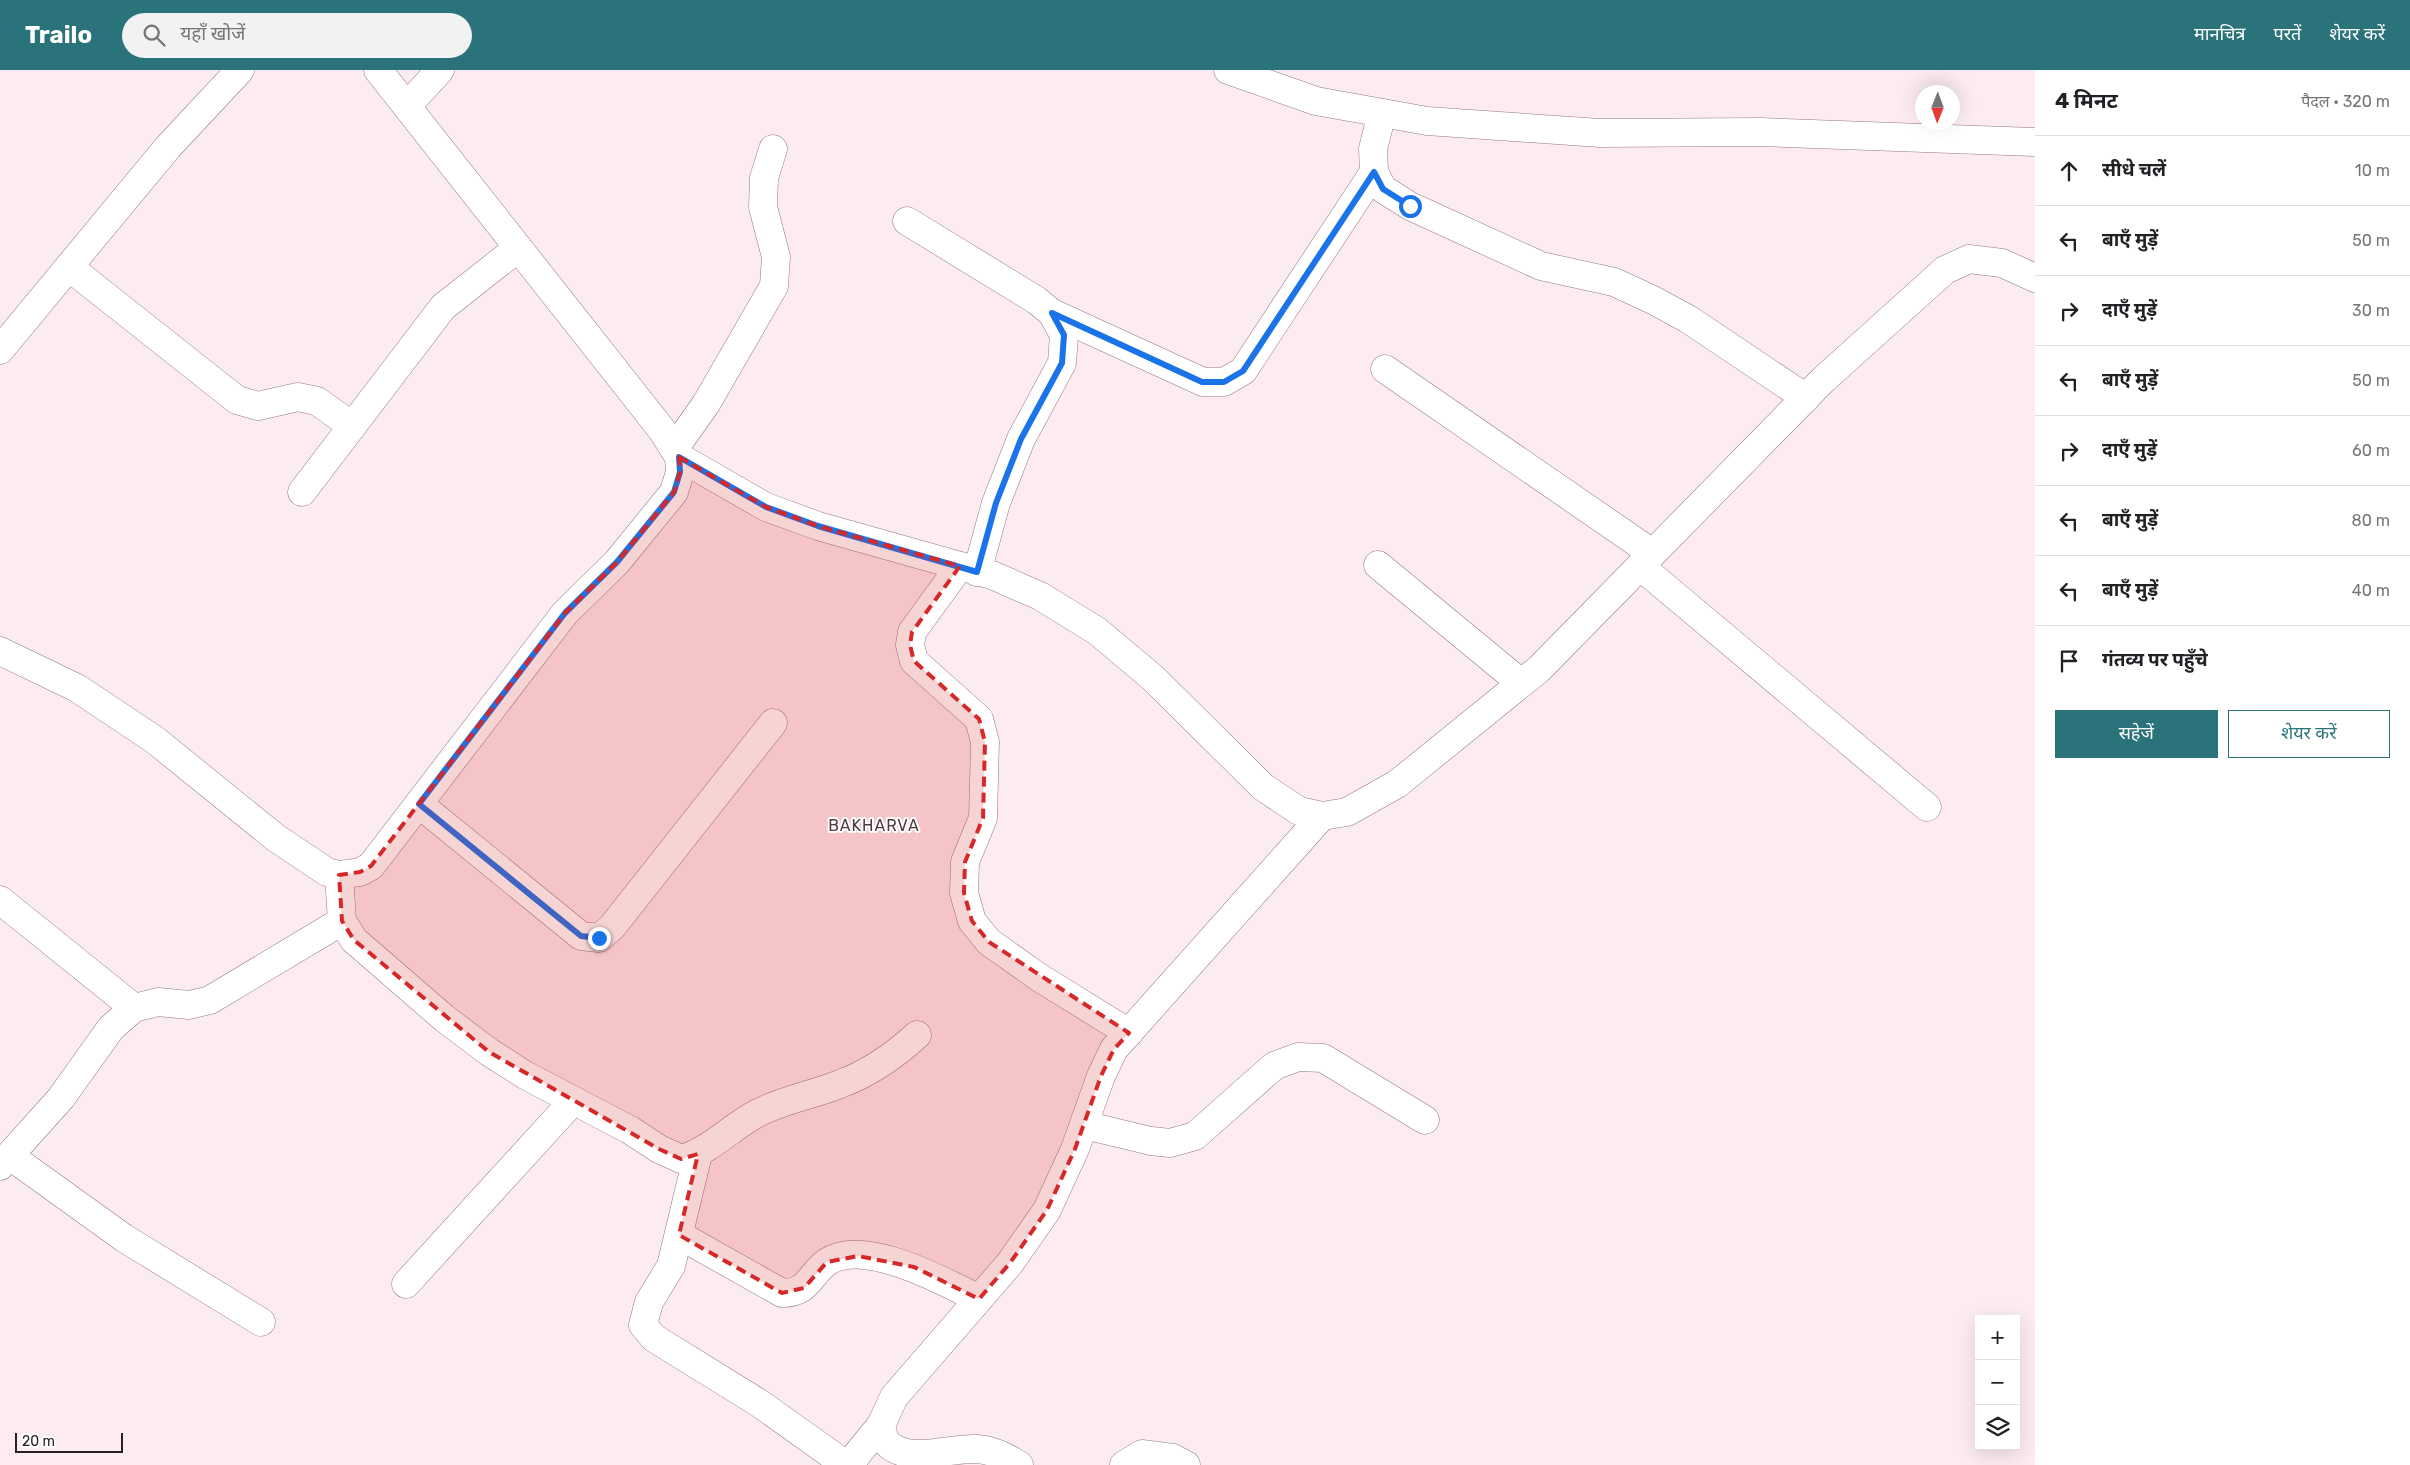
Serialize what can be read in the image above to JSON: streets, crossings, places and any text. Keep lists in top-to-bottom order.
{
  "districts": ["BAKHARVA"],
  "scale_bar": "20 m",
  "north": "bottom",
  "page": {
    "header": "Trailo",
    "search": "यहाँ खोजें",
    "nav": ["मानचित्र", "परतें", "शेयर करें"],
    "heading": ["4 मिनट", "पैदल · 320 m"],
    "list": [
      ["सीधे चलें", "10 m"],
      ["बाएँ मुड़ें", "50 m"],
      ["दाएँ मुड़ें", "30 m"],
      ["बाएँ मुड़ें", "50 m"],
      ["दाएँ मुड़ें", "60 m"],
      ["बाएँ मुड़ें", "80 m"],
      ["बाएँ मुड़ें", "40 m"],
      "गंतव्य पर पहुँचे"
    ],
    "buttons": ["सहेजें", "शेयर करें"],
    "map_buttons": ["+", "−"],
    "scale": "20 m"
  }
}
